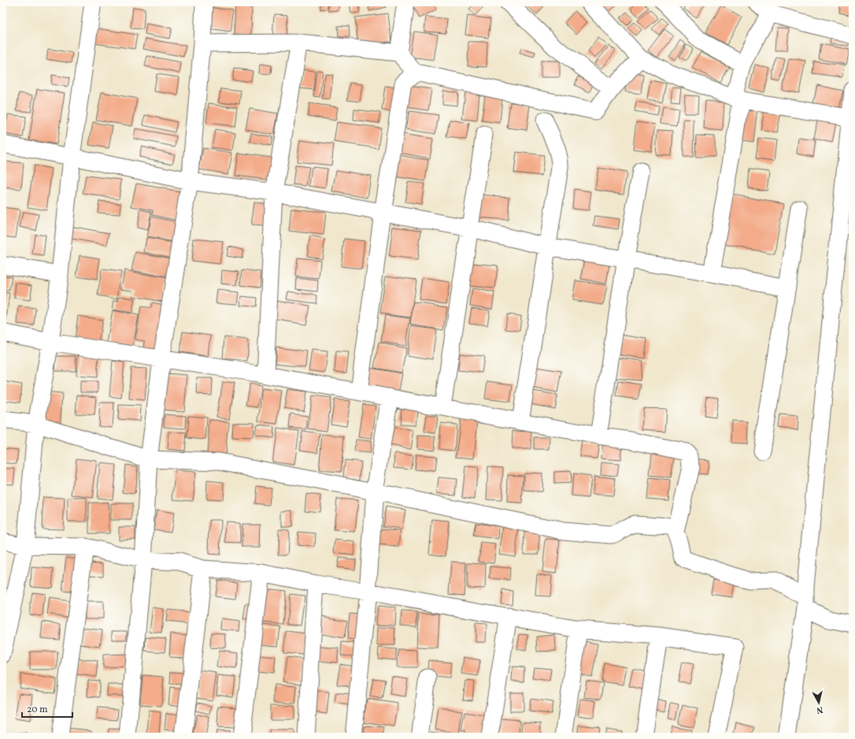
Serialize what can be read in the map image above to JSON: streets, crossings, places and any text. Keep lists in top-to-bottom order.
{
  "scale_bar": "20 m",
  "north": "bottom"
}
